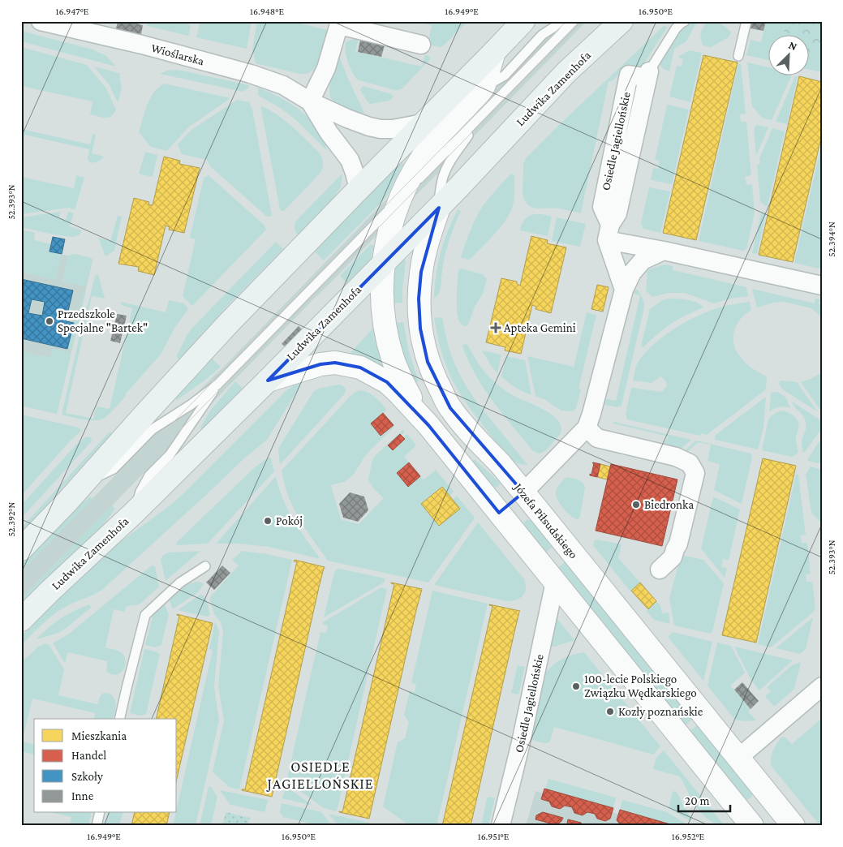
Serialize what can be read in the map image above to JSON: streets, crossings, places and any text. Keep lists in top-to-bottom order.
{
  "streets": {
    "main road": ["Ludwika Zamenhofa"],
    "street": ["Wioślarska", "Osiedle Jagiellońskie", "Józefa Piłsudskiego"]
  },
  "crossings": [
    ["Ludwika Zamenhofa", "Józefa Piłsudskiego"]
  ],
  "districts": ["OSIEDLE JAGIELLOŃSKIE"],
  "places": {
    "other": [
      "Przedszkole Specjalne \"Bartek\"",
      "Biedronka",
      "Pokój",
      "100-lecie Polskiego Związku Wędkarskiego",
      "Kozły poznańskie"
    ],
    "health": ["Apteka Gemini"]
  },
  "legend": [
    "Mieszkania",
    "Handel",
    "Szkoły",
    "Inne"
  ],
  "scale_bar": "20 m",
  "north": "top right",
  "coordinates": [
    "16.947°E",
    "16.948°E",
    "16.949°E",
    "16.950°E",
    "52.393°N",
    "52.394°N",
    "52.392°N",
    "16.951°E",
    "16.952°E"
  ]
}
